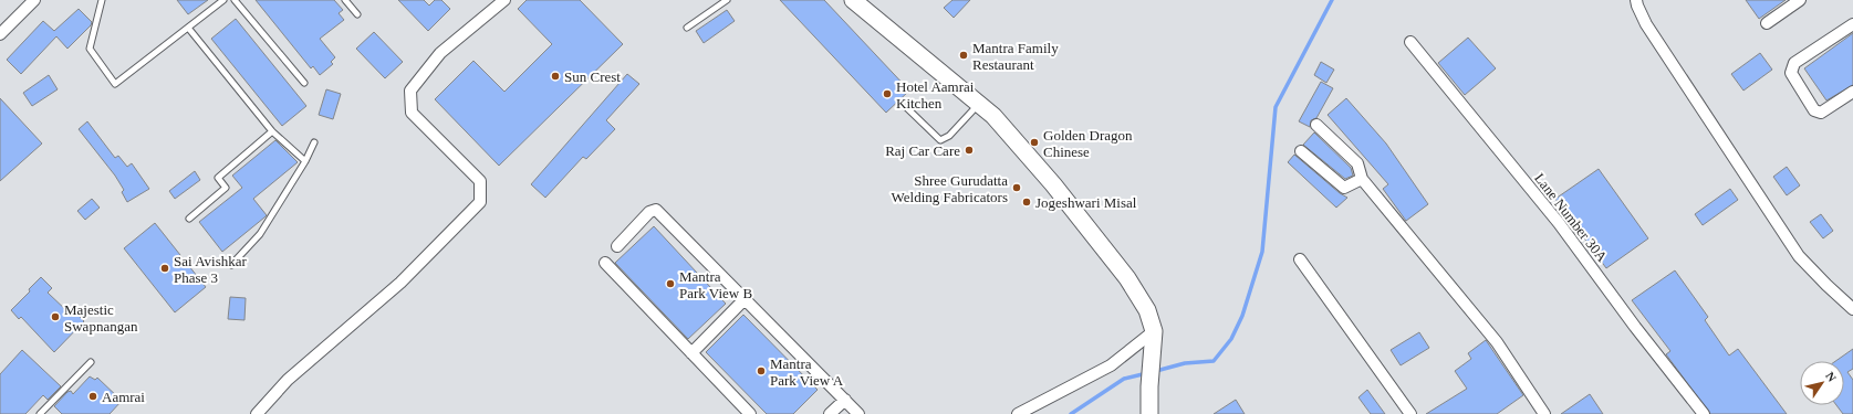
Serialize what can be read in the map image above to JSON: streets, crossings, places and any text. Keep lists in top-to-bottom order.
{
  "streets": {
    "street": ["Lane Number 30A"]
  },
  "places": [
    "Mantra Family Restaurant",
    "Sun Crest",
    "Hotel Aamrai Kitchen",
    "Golden Dragon Chinese",
    "Raj Car Care",
    "Shree Gurudatta Welding Fabricators",
    "Jogeshwari Misal",
    "Sai Avishkar Phase 3",
    "Mantra Park View B",
    "Majestic Swapnangan",
    "Mantra Park View A",
    "Aamrai"
  ],
  "north": "top right"
}
